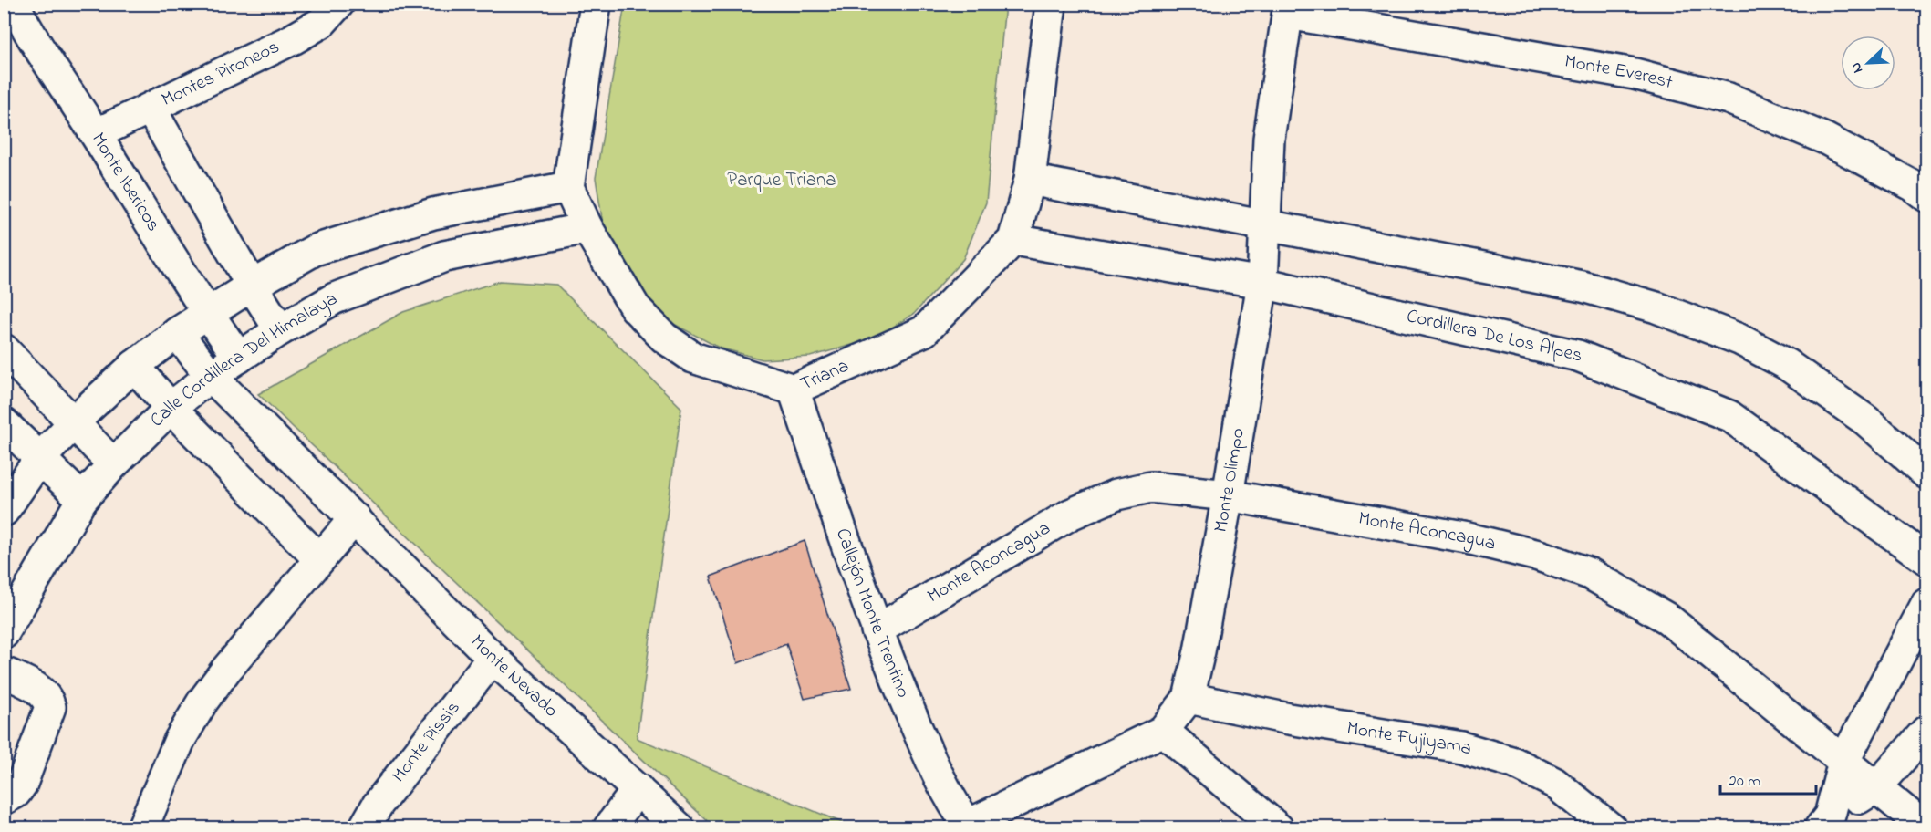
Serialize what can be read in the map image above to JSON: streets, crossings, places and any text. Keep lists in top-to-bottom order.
{
  "streets": {
    "street": [
      "Monte Everest",
      "Montes Pironeos",
      "Monte Ibericos",
      "Cordillera De Los Alpes",
      "Calle Cordillera Del Himalaya",
      "Triana",
      "Monte Olimpo",
      "Monte Aconcagua",
      "Callejón Monte Trentino",
      "Monte Nevado",
      "Monte Fujiyama",
      "Monte Pissis"
    ]
  },
  "crossings": [
    ["Monte Everest", "Monte Olimpo"],
    ["Montes Pironeos", "Monte Ibericos"],
    ["Monte Ibericos", "Calle Cordillera Del Himalaya"],
    ["Cordillera De Los Alpes", "Triana"],
    ["Cordillera De Los Alpes", "Monte Olimpo"],
    ["Calle Cordillera Del Himalaya", "Triana"],
    ["Calle Cordillera Del Himalaya", "Monte Nevado"],
    ["Triana", "Callejón Monte Trentino"],
    ["Monte Olimpo", "Monte Aconcagua"],
    ["Monte Olimpo", "Callejón Monte Trentino"],
    ["Monte Olimpo", "Monte Fujiyama"],
    ["Monte Aconcagua", "Callejón Monte Trentino"],
    ["Monte Nevado", "Monte Pissis"]
  ],
  "parks": ["Parque Triana"],
  "scale_bar": "20 m",
  "north": "bottom left"
}
